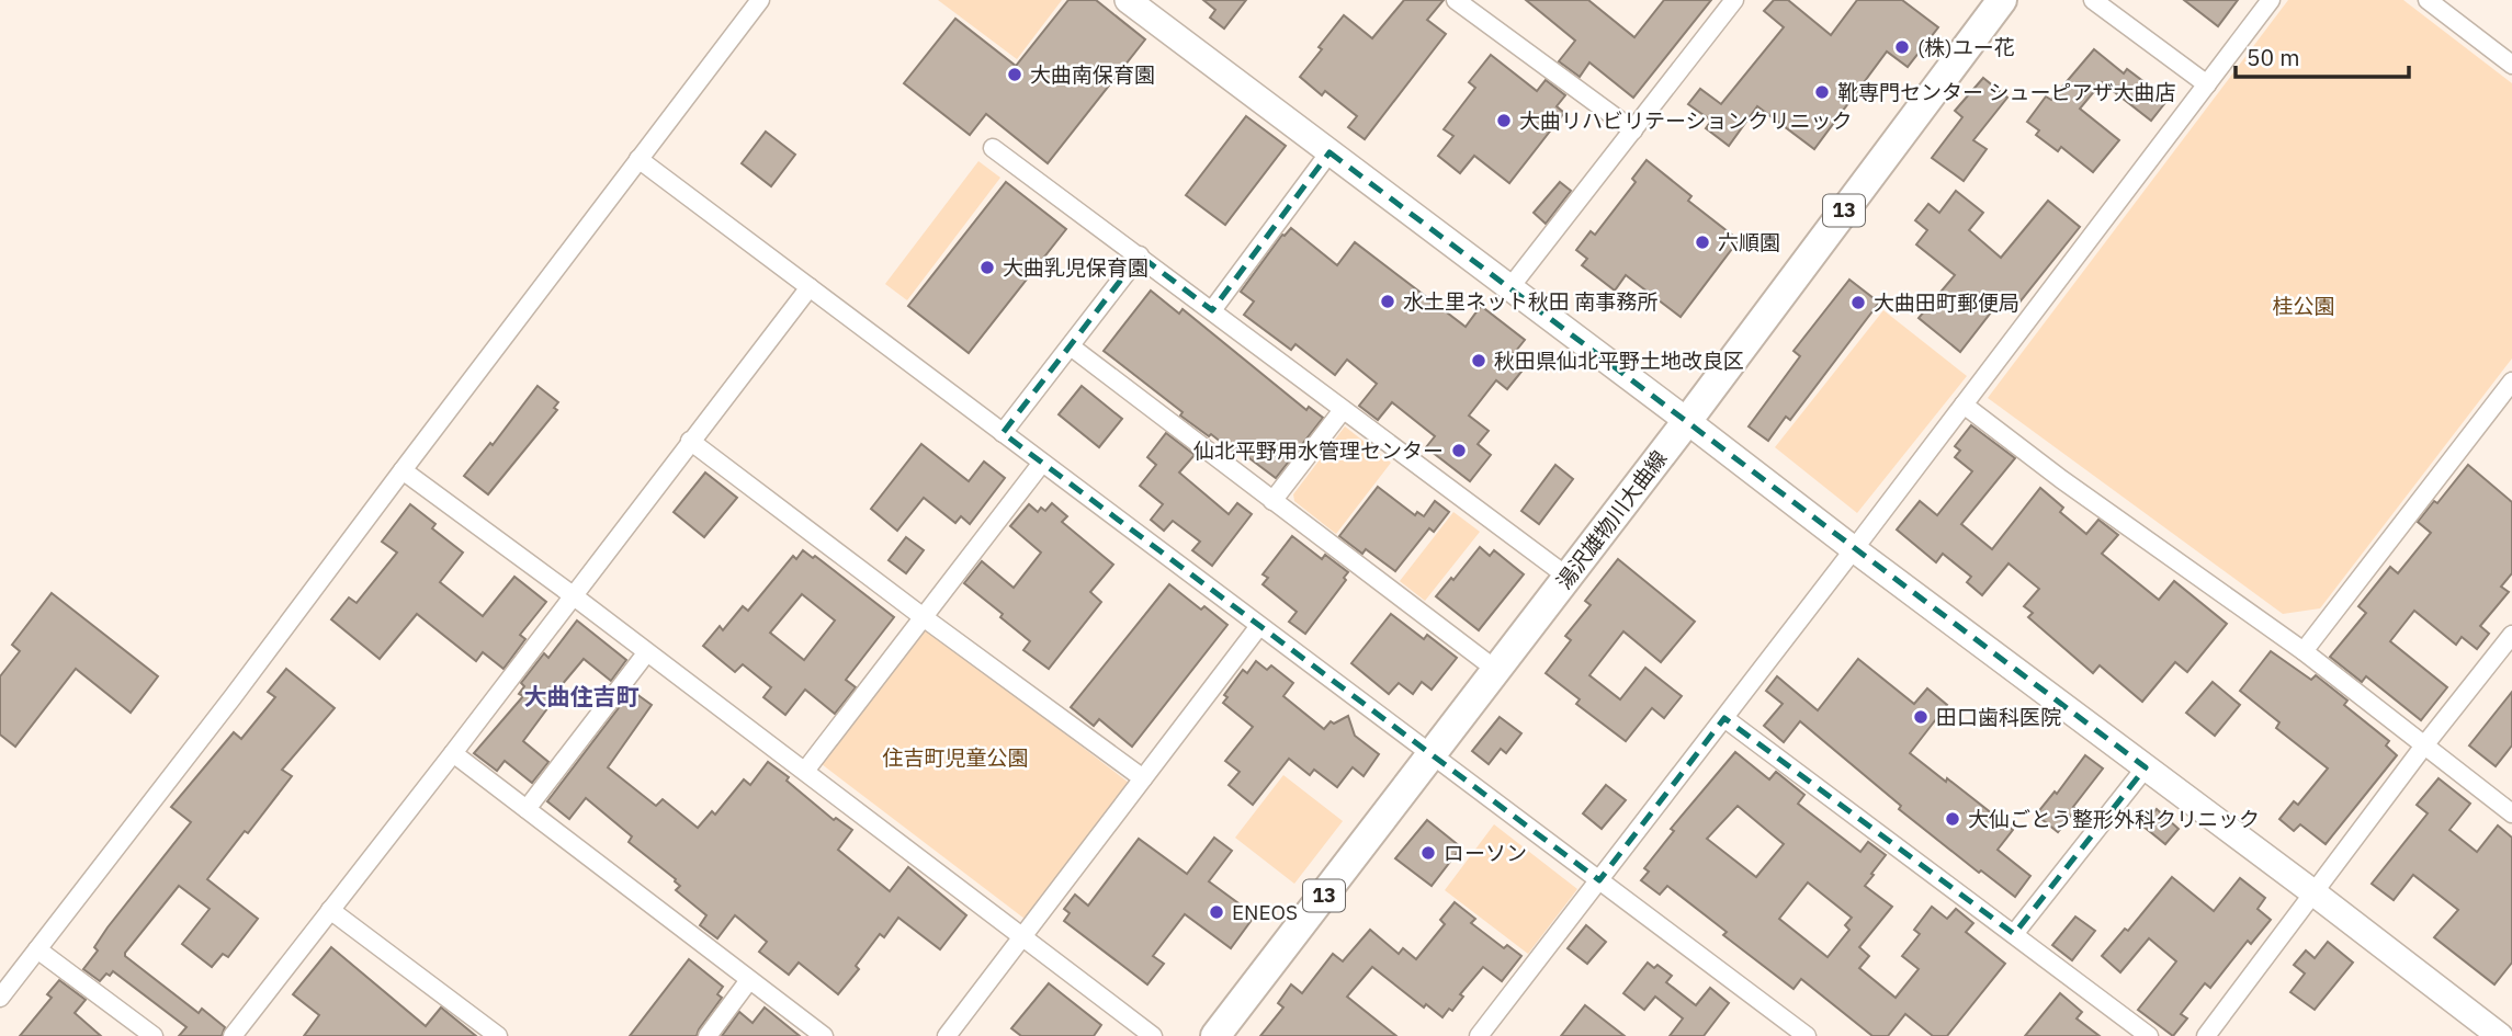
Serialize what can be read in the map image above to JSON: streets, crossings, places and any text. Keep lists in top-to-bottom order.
{
  "streets": {
    "main road": ["13", "湯沢雄物川大曲線"]
  },
  "districts": ["大曲住吉町"],
  "parks": ["桂公園", "住吉町児童公園"],
  "places": [
    "(株)ユー花",
    "大曲南保育園",
    "靴専門センター シューピアザ大曲店",
    "大曲リハビリテーションクリニック",
    "六順園",
    "大曲乳児保育園",
    "水土里ネット秋田 南事務所",
    "大曲田町郵便局",
    "秋田県仙北平野土地改良区",
    "仙北平野用水管理センター",
    "田口歯科医院",
    "大仙ごとう整形外科クリニック",
    "ローソン",
    "ENEOS"
  ],
  "scale_bar": "50 m"
}
